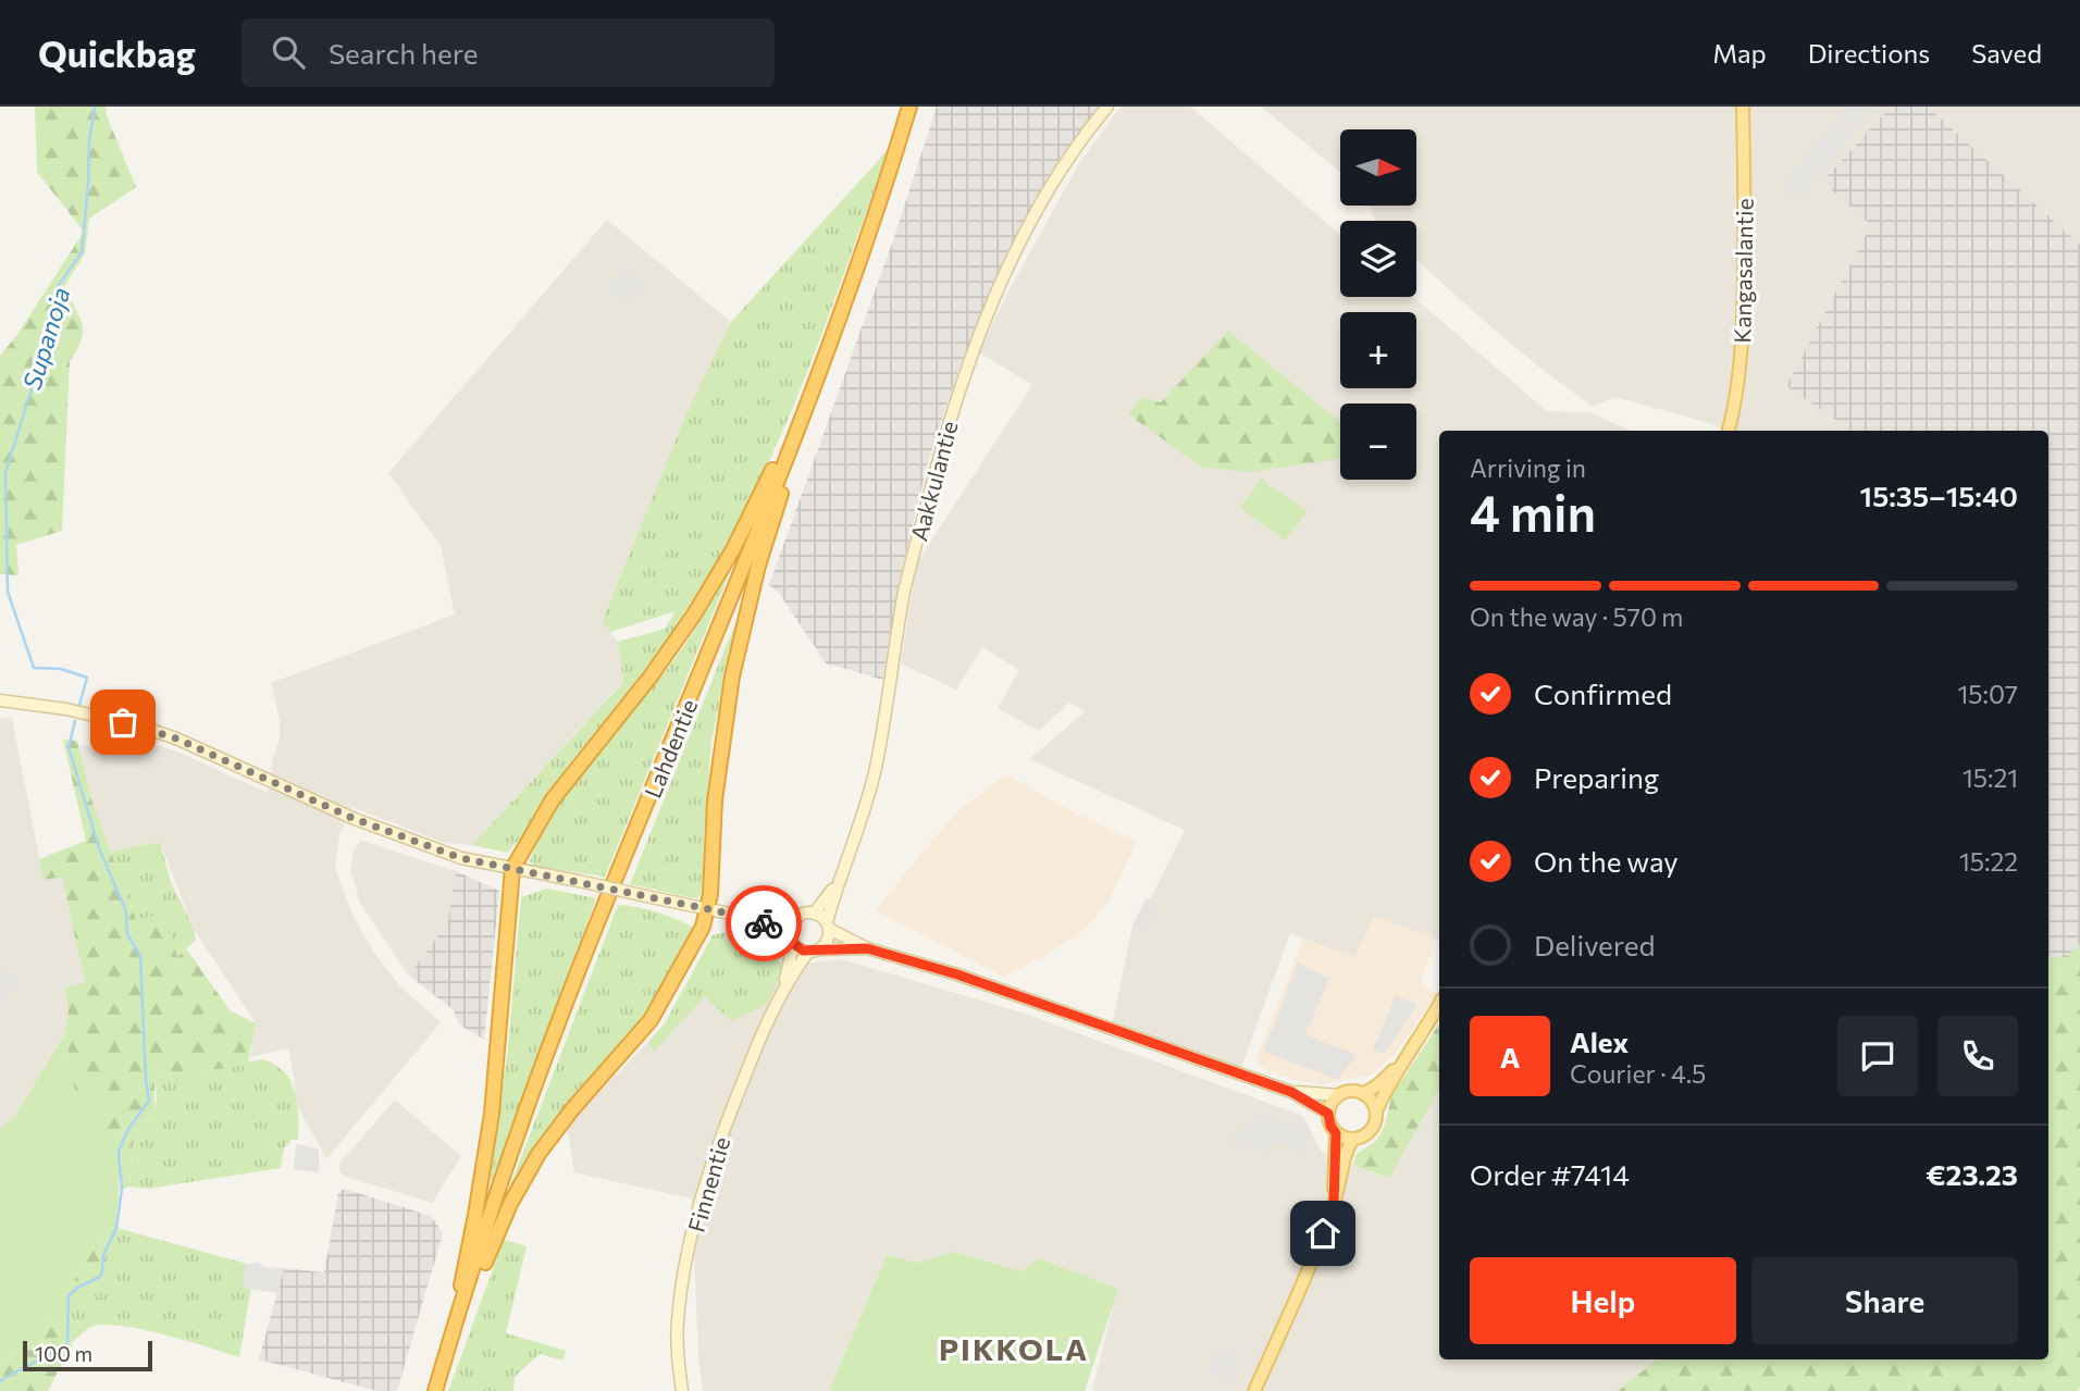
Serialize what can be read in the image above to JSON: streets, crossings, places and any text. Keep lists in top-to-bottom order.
{
  "streets": {
    "highway": ["Lahdentie"],
    "main road": ["Kangasalantie", "Aakkulantie", "Finnentie"]
  },
  "crossings": [
    ["Aakkulantie", "Finnentie"]
  ],
  "districts": ["PIKKOLA"],
  "water": ["Supanoja"],
  "scale_bar": "100 m",
  "north": "right",
  "page": {
    "header": "Quickbag",
    "search": "Search here",
    "nav": ["Map", "Directions", "Saved"],
    "map_buttons": ["+", "−"],
    "heading": ["4 min", "Arriving in", "15:35–15:40"],
    "panel": [
      "Alex",
      "Courier · 4.5",
      "Order #7414",
      "€23.23"
    ],
    "bar": "On the way · 570 m",
    "list": [
      ["Confirmed", "15:07"],
      ["Preparing", "15:21"],
      ["On the way", "15:22"],
      "Delivered"
    ],
    "round": "A",
    "buttons": ["Help", "Share"],
    "scale": "100 m"
  }
}
